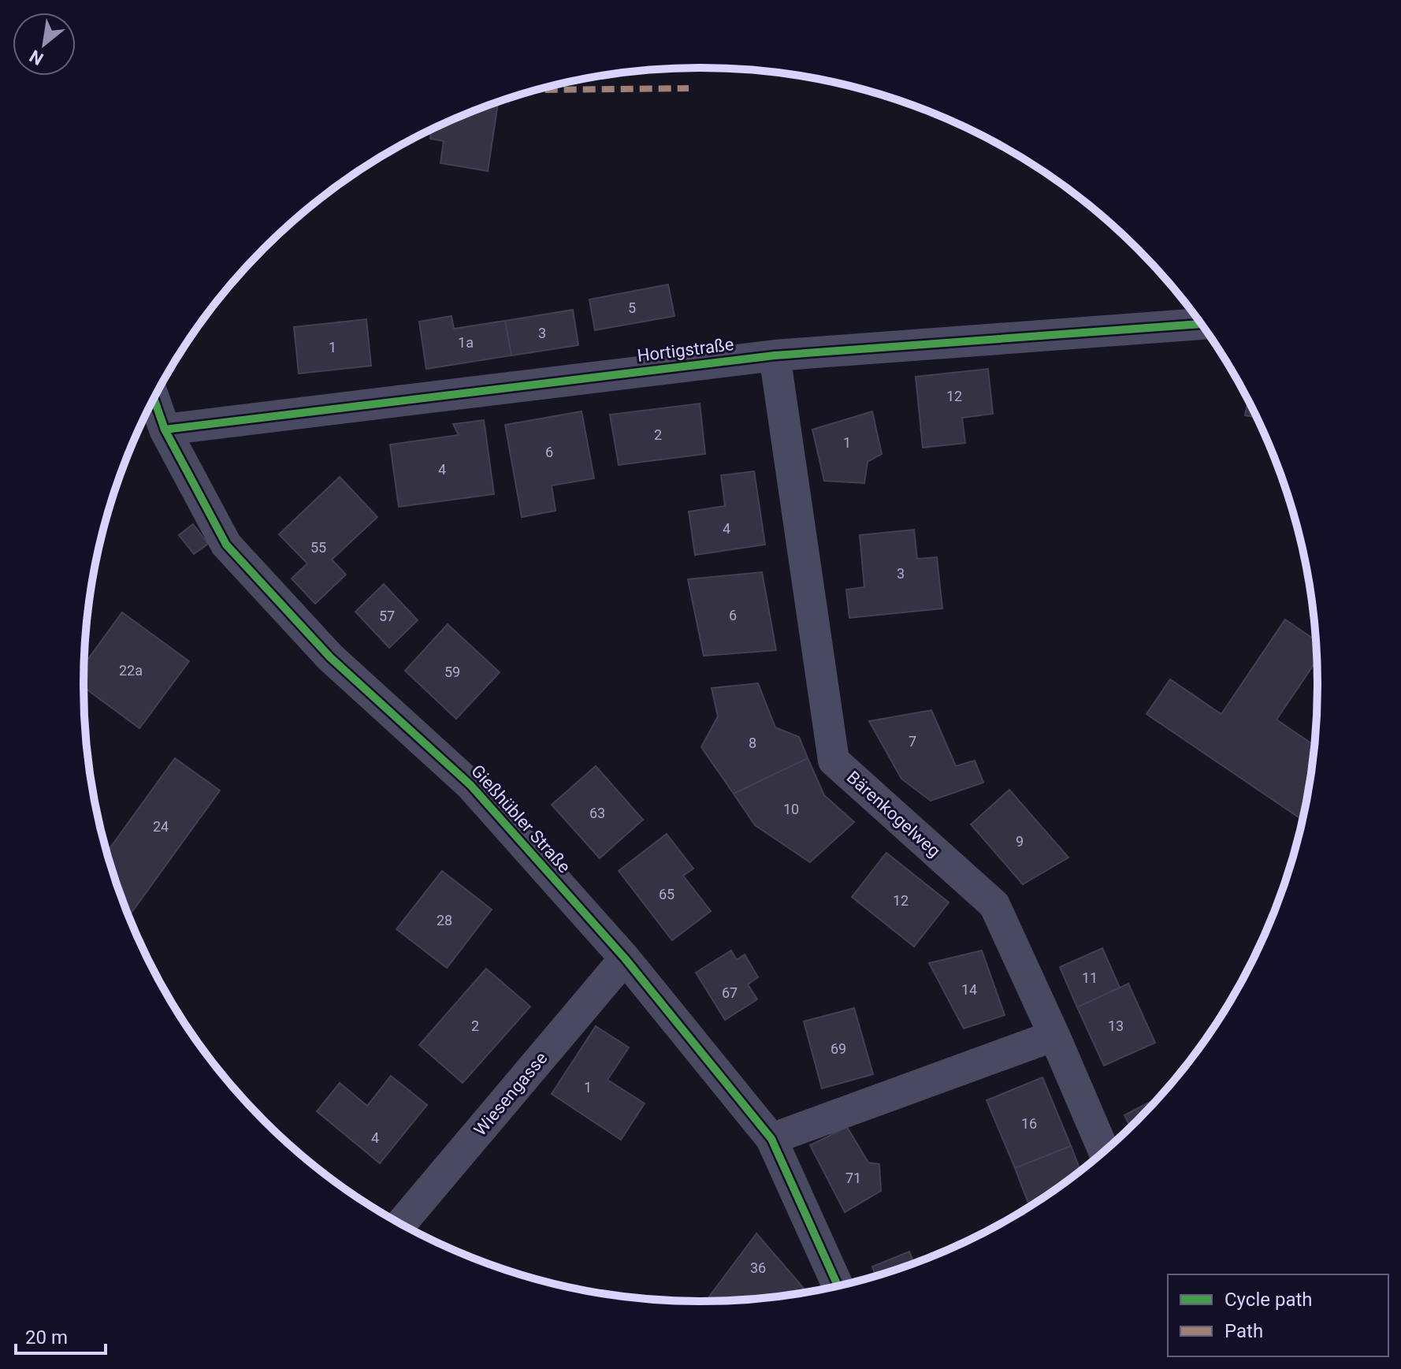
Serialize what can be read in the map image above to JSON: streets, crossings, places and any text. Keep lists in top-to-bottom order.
{
  "streets": {
    "street": [
      "Hortigstraße",
      "Bärenkogelweg",
      "Gießhübler Straße",
      "Wiesengasse"
    ]
  },
  "crossings": [
    ["Hortigstraße", "Bärenkogelweg"],
    ["Hortigstraße", "Gießhübler Straße"],
    ["Gießhübler Straße", "Wiesengasse"]
  ],
  "house_numbers": [
    "5",
    "3",
    "1a",
    "1",
    "12",
    "2",
    "1",
    "6",
    "4",
    "4",
    "55",
    "3",
    "6",
    "57",
    "22a",
    "59",
    "7",
    "8",
    "10",
    "63",
    "24",
    "9",
    "65",
    "12",
    "28",
    "11",
    "14",
    "67",
    "2",
    "13",
    "69",
    "1",
    "16",
    "4",
    "71",
    "36"
  ],
  "legend": ["Cycle path", "Path"],
  "scale_bar": "20 m",
  "north": "bottom left"
}
